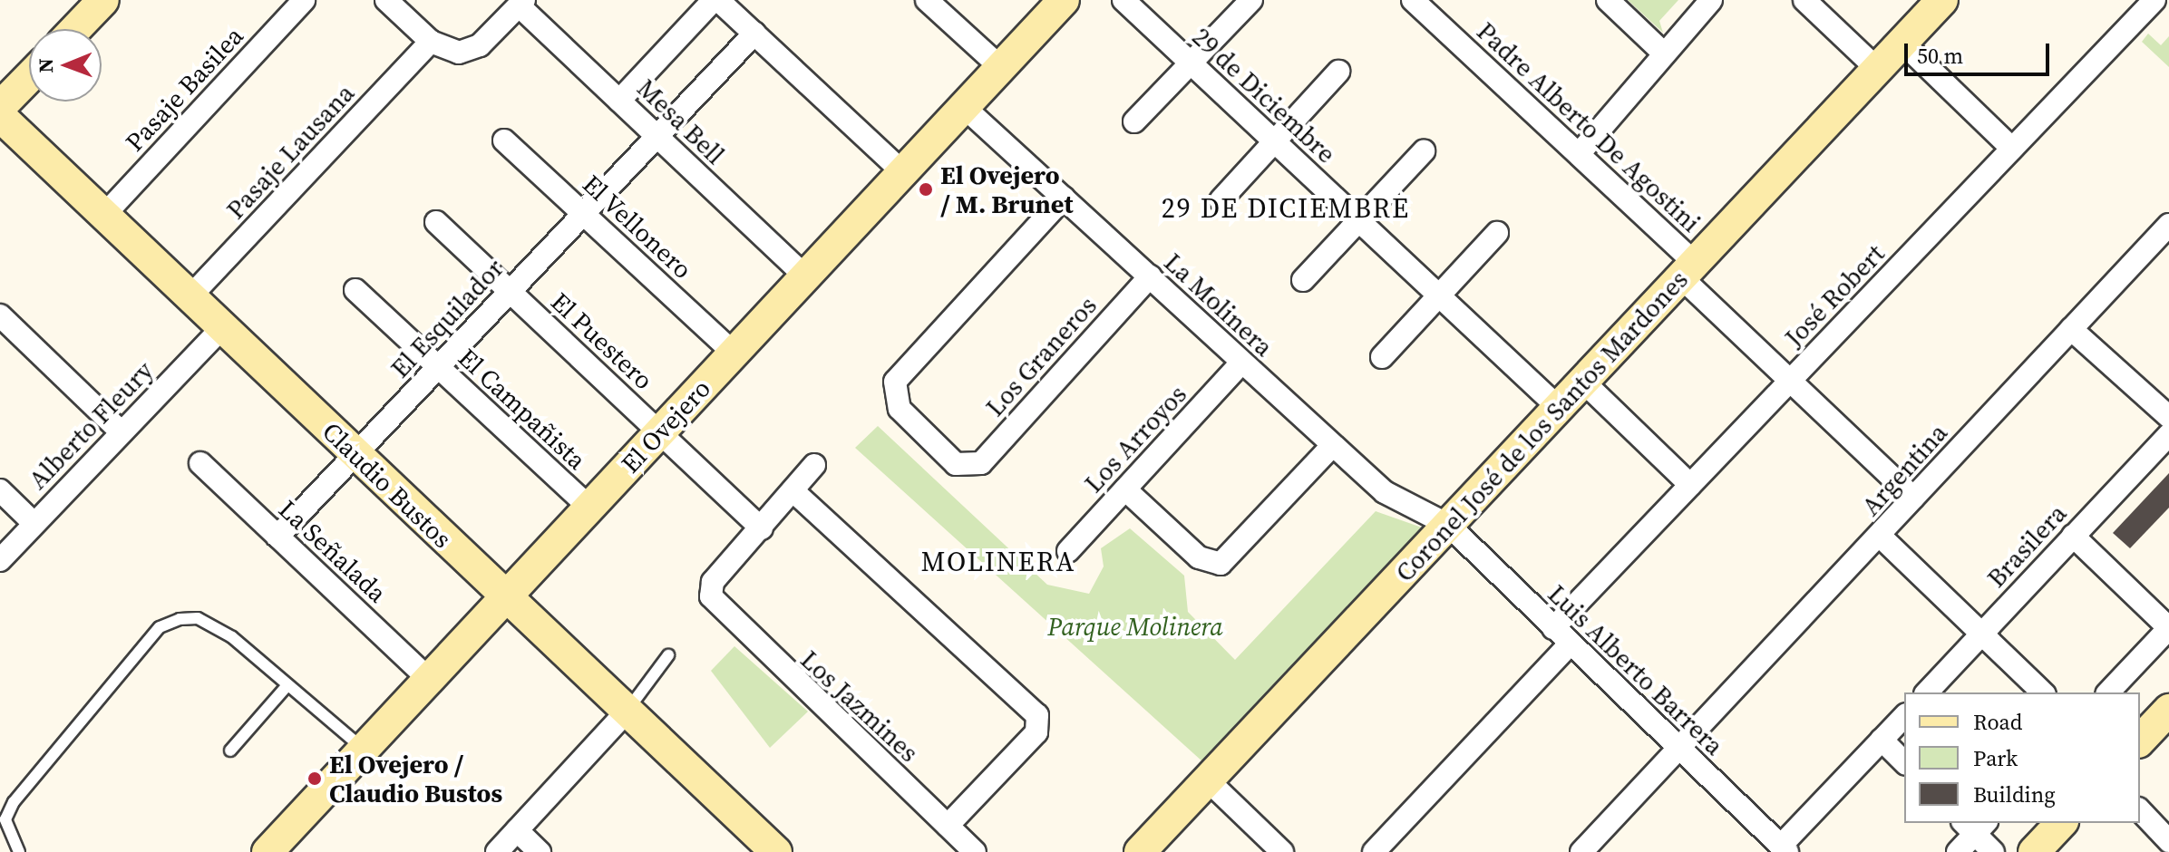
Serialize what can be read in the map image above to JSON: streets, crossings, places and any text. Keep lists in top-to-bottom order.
{
  "streets": {
    "street": [
      "Pasaje Basilea",
      "29 de Diciembre",
      "Mesa Bell",
      "Padre Alberto De Agostini",
      "Pasaje Lausana",
      "El Vellonero",
      "José Robert",
      "La Molinera",
      "El Esquilador",
      "El Puestero",
      "Los Graneros",
      "El Campañista",
      "Alberto Fleury",
      "El Ovejero",
      "Coronel José de los Santos Mardones",
      "Los Arroyos",
      "Argentina",
      "Claudio Bustos",
      "Brasilera",
      "La Señalada",
      "Luis Alberto Barrera",
      "Los Jazmines"
    ]
  },
  "crossings": [
    ["Pasaje Basilea", "Claudio Bustos"],
    ["29 de Diciembre", "Coronel José de los Santos Mardones"],
    ["Mesa Bell", "El Esquilador"],
    ["Mesa Bell", "El Ovejero"],
    ["Padre Alberto De Agostini", "José Robert"],
    ["Padre Alberto De Agostini", "Coronel José de los Santos Mardones"],
    ["Padre Alberto De Agostini", "Argentina"],
    ["Pasaje Lausana", "Claudio Bustos"],
    ["El Vellonero", "El Esquilador"],
    ["El Vellonero", "El Ovejero"],
    ["José Robert", "Luis Alberto Barrera"],
    ["La Molinera", "Los Graneros"],
    ["La Molinera", "El Ovejero"],
    ["La Molinera", "Coronel José de los Santos Mardones"],
    ["La Molinera", "Los Arroyos"],
    ["La Molinera", "Luis Alberto Barrera"],
    ["El Esquilador", "El Puestero"],
    ["El Esquilador", "El Campañista"],
    ["El Esquilador", "Claudio Bustos"],
    ["El Esquilador", "La Señalada"],
    ["El Puestero", "El Ovejero"],
    ["El Puestero", "Los Jazmines"],
    ["El Campañista", "El Ovejero"],
    ["Alberto Fleury", "Claudio Bustos"],
    ["El Ovejero", "Claudio Bustos"],
    ["El Ovejero", "La Señalada"],
    ["Coronel José de los Santos Mardones", "Luis Alberto Barrera"],
    ["Argentina", "Luis Alberto Barrera"]
  ],
  "districts": ["29 DE DICIEMBRE", "MOLINERA"],
  "parks": ["Parque Molinera"],
  "places": ["El Ovejero / M. Brunet", "El Ovejero / Claudio Bustos"],
  "legend": ["Road", "Park", "Building"],
  "scale_bar": "50 m",
  "north": "left"
}
